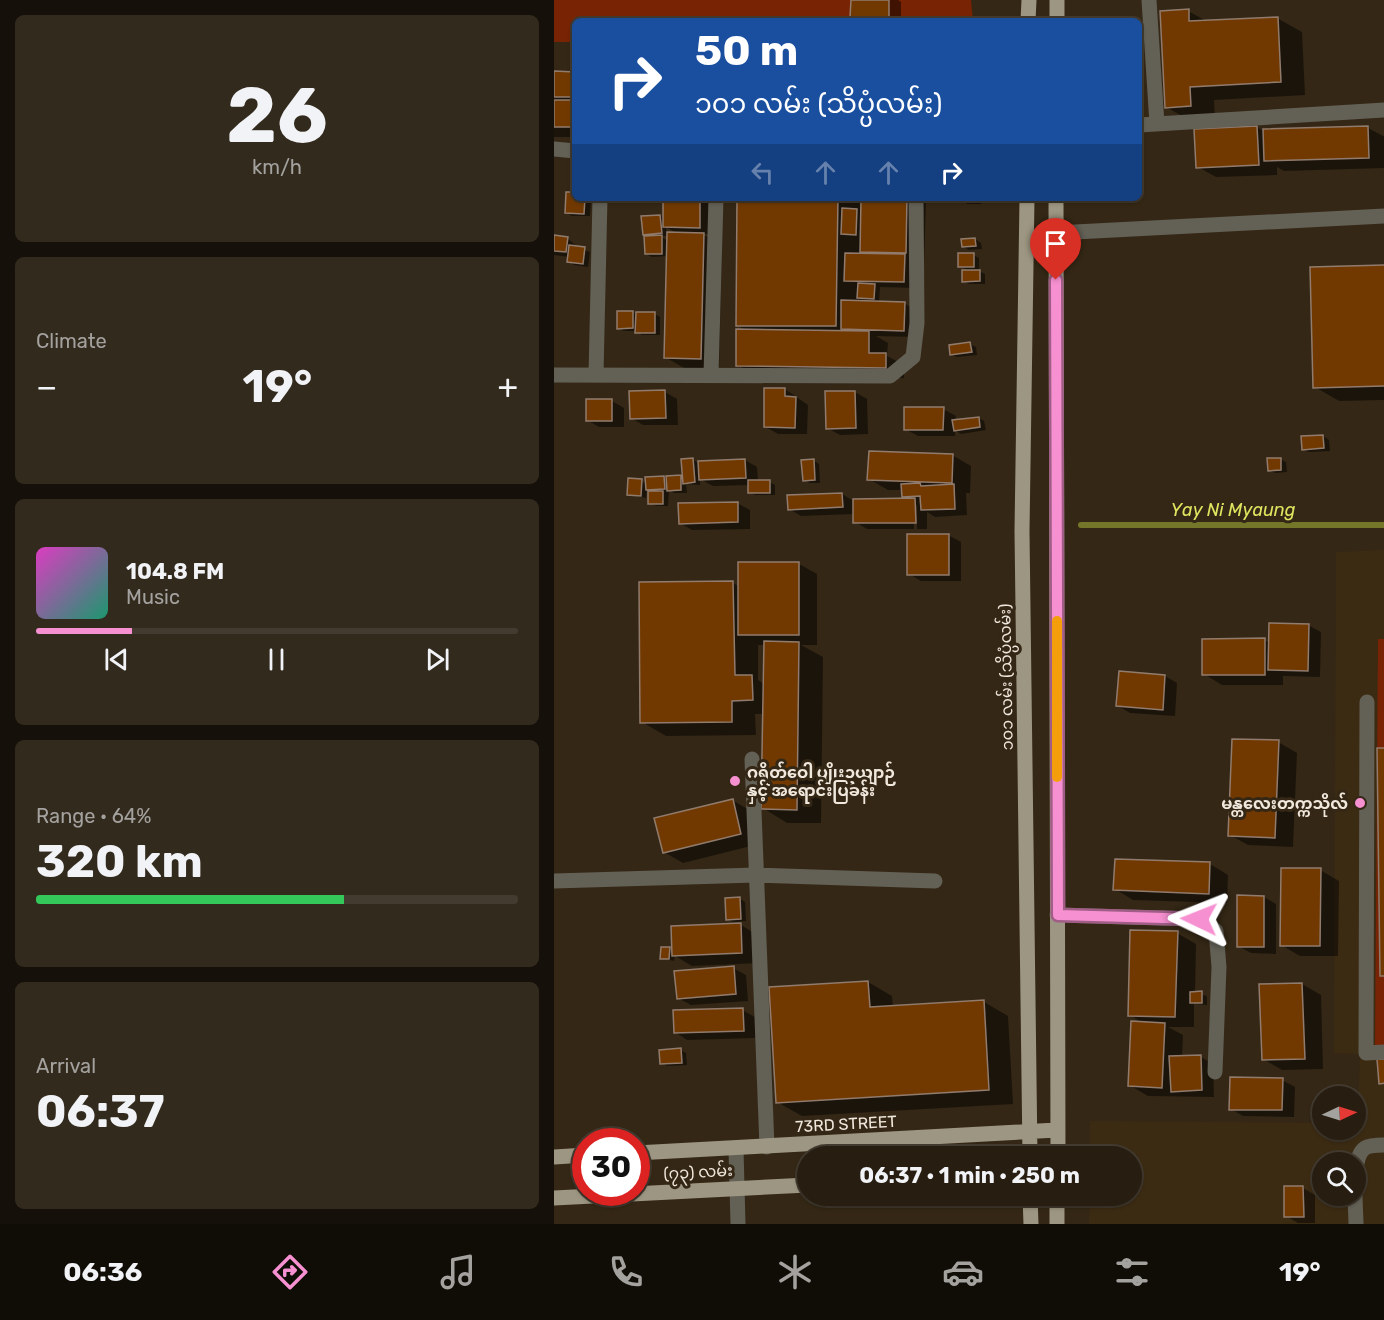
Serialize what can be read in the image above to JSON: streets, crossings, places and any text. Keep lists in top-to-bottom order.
{
  "streets": {
    "main road": ["၁၀၁ လမ်း (သိပ္ပံလမ်း)", "73RD STREET", "(၇၃) လမ်း"]
  },
  "crossings": [
    ["၁၀၁ လမ်း (သိပ္ပံလမ်း)", "73RD STREET"]
  ],
  "water": ["Yay Ni Myaung"],
  "places": ["ဂရိတ်ဝေါ ပျိုးဥယျာဉ် နှင့် အရောင်းပြခန်း", "မန္တလေးတက္ကသိုလ်"],
  "north": "right",
  "page": {
    "tile": [
      ["26", "km/h"],
      "Climate",
      ["Range · 64%", "320 km"],
      ["Arrival", "06:37"]
    ],
    "turn": ["50 m", "၁၀၁ လမ်း (သိပ္ပံလမ်း)"],
    "heat": ["−", "19°", "+"],
    "song": ["104.8 FM", "Music"],
    "limit": "30",
    "trip": "06:37 · 1 min · 250 m",
    "tabs": ["06:36", "19°"]
  }
}
